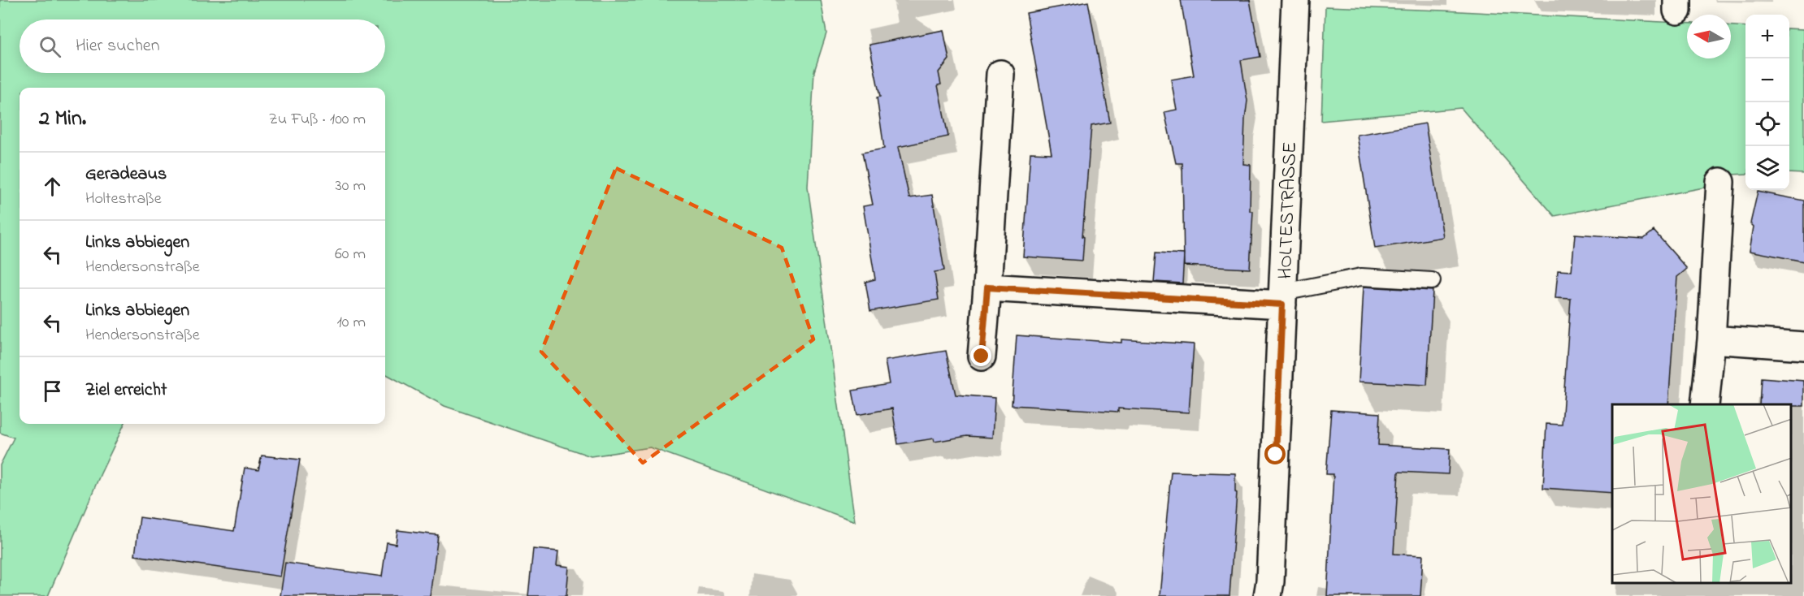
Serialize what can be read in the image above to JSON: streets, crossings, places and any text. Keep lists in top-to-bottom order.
{
  "streets": {
    "street": ["HOLTESTRASSE"]
  },
  "north": "left",
  "page": {
    "map_buttons": ["+", "−"],
    "search": "Hier suchen",
    "heading": ["2 Min.", "Zu Fuß · 100 m"],
    "list": [
      ["Geradeaus", "Holtestraße", "30 m"],
      ["Links abbiegen", "Hendersonstraße", "60 m"],
      ["Links abbiegen", "Hendersonstraße", "10 m"],
      "Ziel erreicht"
    ]
  }
}
